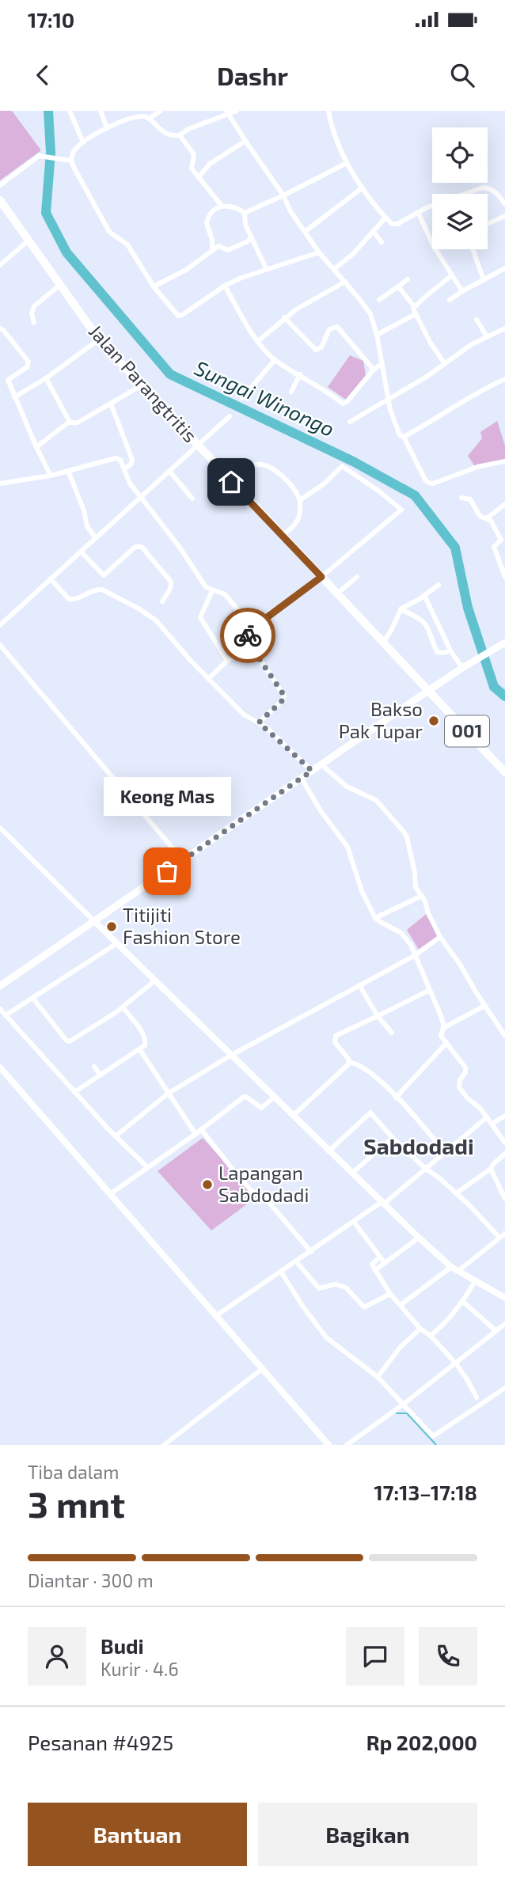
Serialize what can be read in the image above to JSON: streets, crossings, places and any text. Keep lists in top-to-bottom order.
{
  "streets": {
    "main road": ["Jalan Parangtritis", "001"]
  },
  "districts": ["Sabdodadi"],
  "water": ["Sungai Winongo"],
  "places": [
    "Bakso Pak Tupar",
    "Keong Mas",
    "Titijiti Fashion Store",
    "Lapangan Sabdodadi"
  ],
  "page": {
    "status": "17:10",
    "header": "Dashr",
    "bubble": "Keong Mas",
    "heading": ["3 mnt", "Tiba dalam", "17:13–17:18"],
    "panel": [
      "Budi",
      "Kurir · 4.6",
      "Pesanan #4925",
      "Rp 202,000"
    ],
    "bar": "Diantar · 300 m",
    "buttons": ["Bantuan", "Bagikan"]
  }
}
